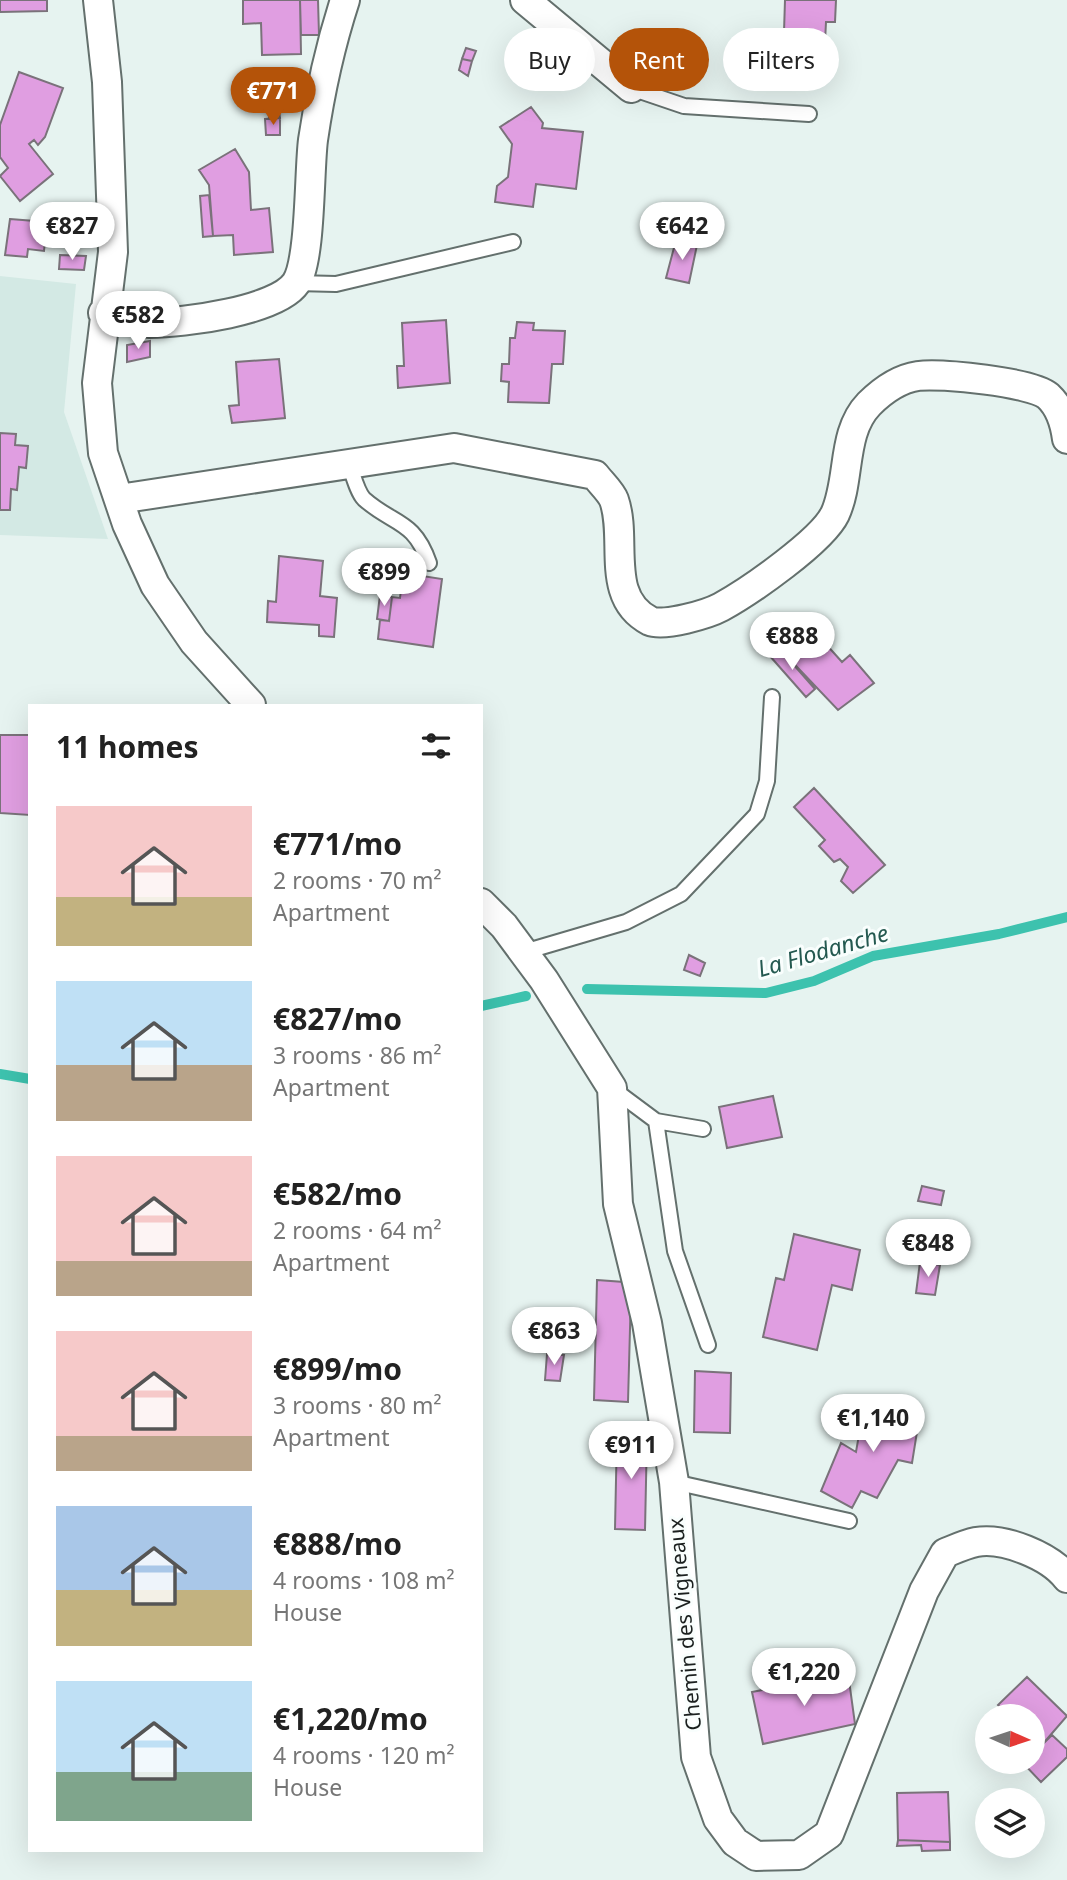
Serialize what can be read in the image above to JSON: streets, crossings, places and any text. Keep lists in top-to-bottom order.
{
  "streets": {
    "street": ["Chemin des Vigneaux"]
  },
  "water": ["La Flodanche"],
  "north": "right",
  "page": {
    "chip": ["Buy", "Rent", "Filters"],
    "price": [
      "€771",
      "€827",
      "€642",
      "€582",
      "€899",
      "€888",
      "€848",
      "€863",
      "€1,140",
      "€911",
      "€1,220"
    ],
    "heading": "11 homes",
    "list": [
      {
        "name": "€771/mo",
        "note": "2 rooms · 70 m² · Apartment"
      },
      {
        "name": "€827/mo",
        "note": "3 rooms · 86 m² · Apartment"
      },
      {
        "name": "€582/mo",
        "note": "2 rooms · 64 m² · Apartment"
      },
      {
        "name": "€899/mo",
        "note": "3 rooms · 80 m² · Apartment"
      },
      {
        "name": "€888/mo",
        "note": "4 rooms · 108 m² · House"
      },
      {
        "name": "€1,220/mo",
        "note": "4 rooms · 120 m² · House"
      }
    ]
  }
}
